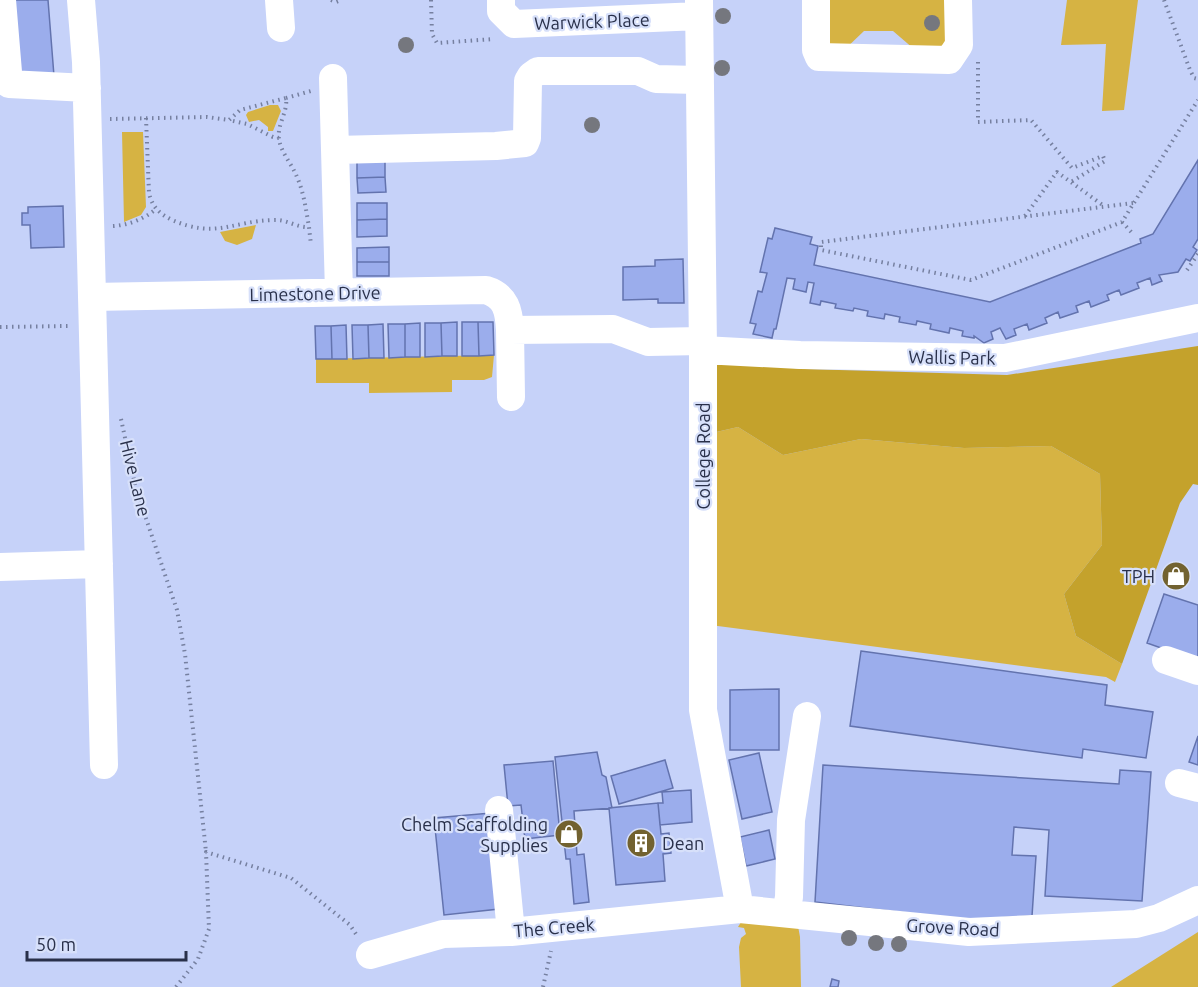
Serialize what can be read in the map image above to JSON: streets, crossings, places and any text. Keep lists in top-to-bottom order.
{
  "streets": {
    "street": [
      "Warwick Place",
      "Limestone Drive",
      "Wallis Park",
      "College Road",
      "Hive Lane",
      "The Creek",
      "Grove Road"
    ]
  },
  "crossings": [
    ["Warwick Place", "College Road"],
    ["Limestone Drive", "Wallis Park"],
    ["Limestone Drive", "Hive Lane"],
    ["Wallis Park", "College Road"],
    ["College Road", "The Creek"],
    ["College Road", "Grove Road"],
    ["The Creek", "Grove Road"]
  ],
  "places": {
    "shop": ["TPH", "Chelm Scaffolding Supplies"],
    "building": ["Dean"]
  },
  "scale_bar": "50 m"
}
